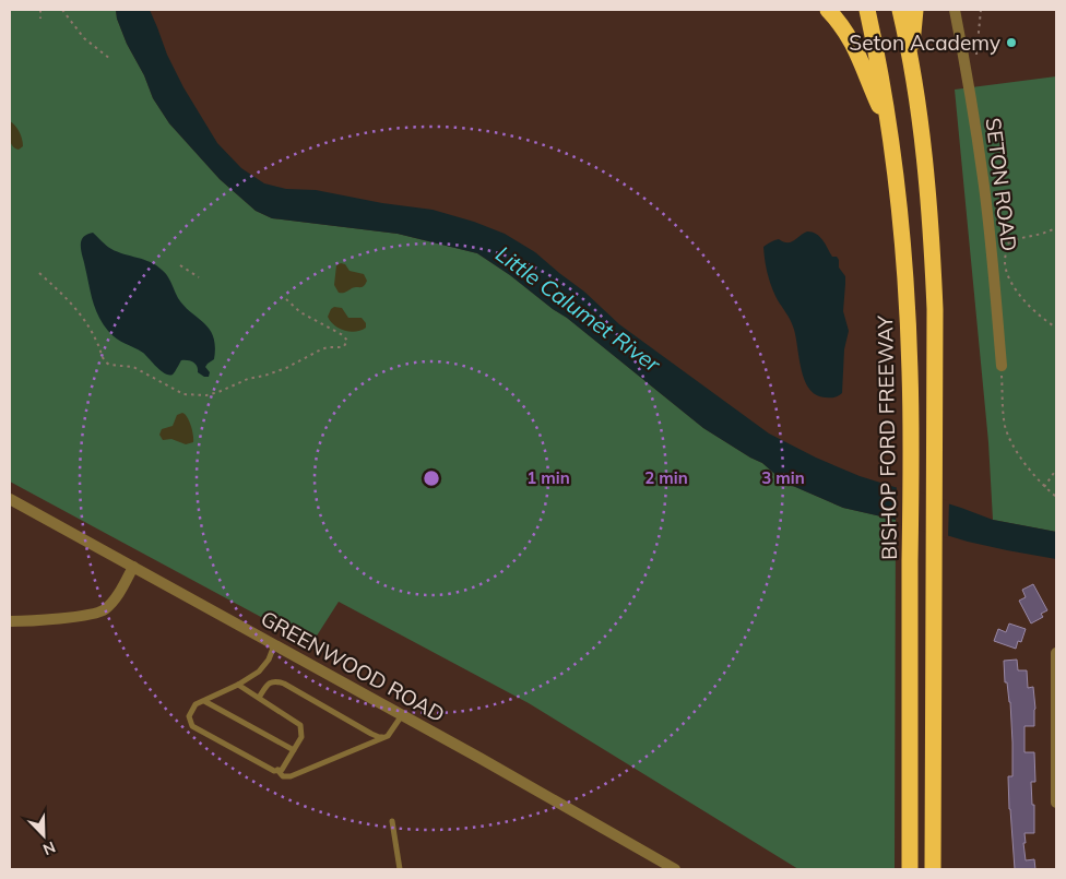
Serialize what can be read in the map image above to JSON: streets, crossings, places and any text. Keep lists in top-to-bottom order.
{
  "streets": {
    "highway": ["BISHOP FORD FREEWAY"],
    "street": ["SETON ROAD", "GREENWOOD ROAD"]
  },
  "water": ["Little Calumet River"],
  "places": ["Seton Academy"],
  "north": "bottom right",
  "rings": ["1 min", "2 min", "3 min"]
}
